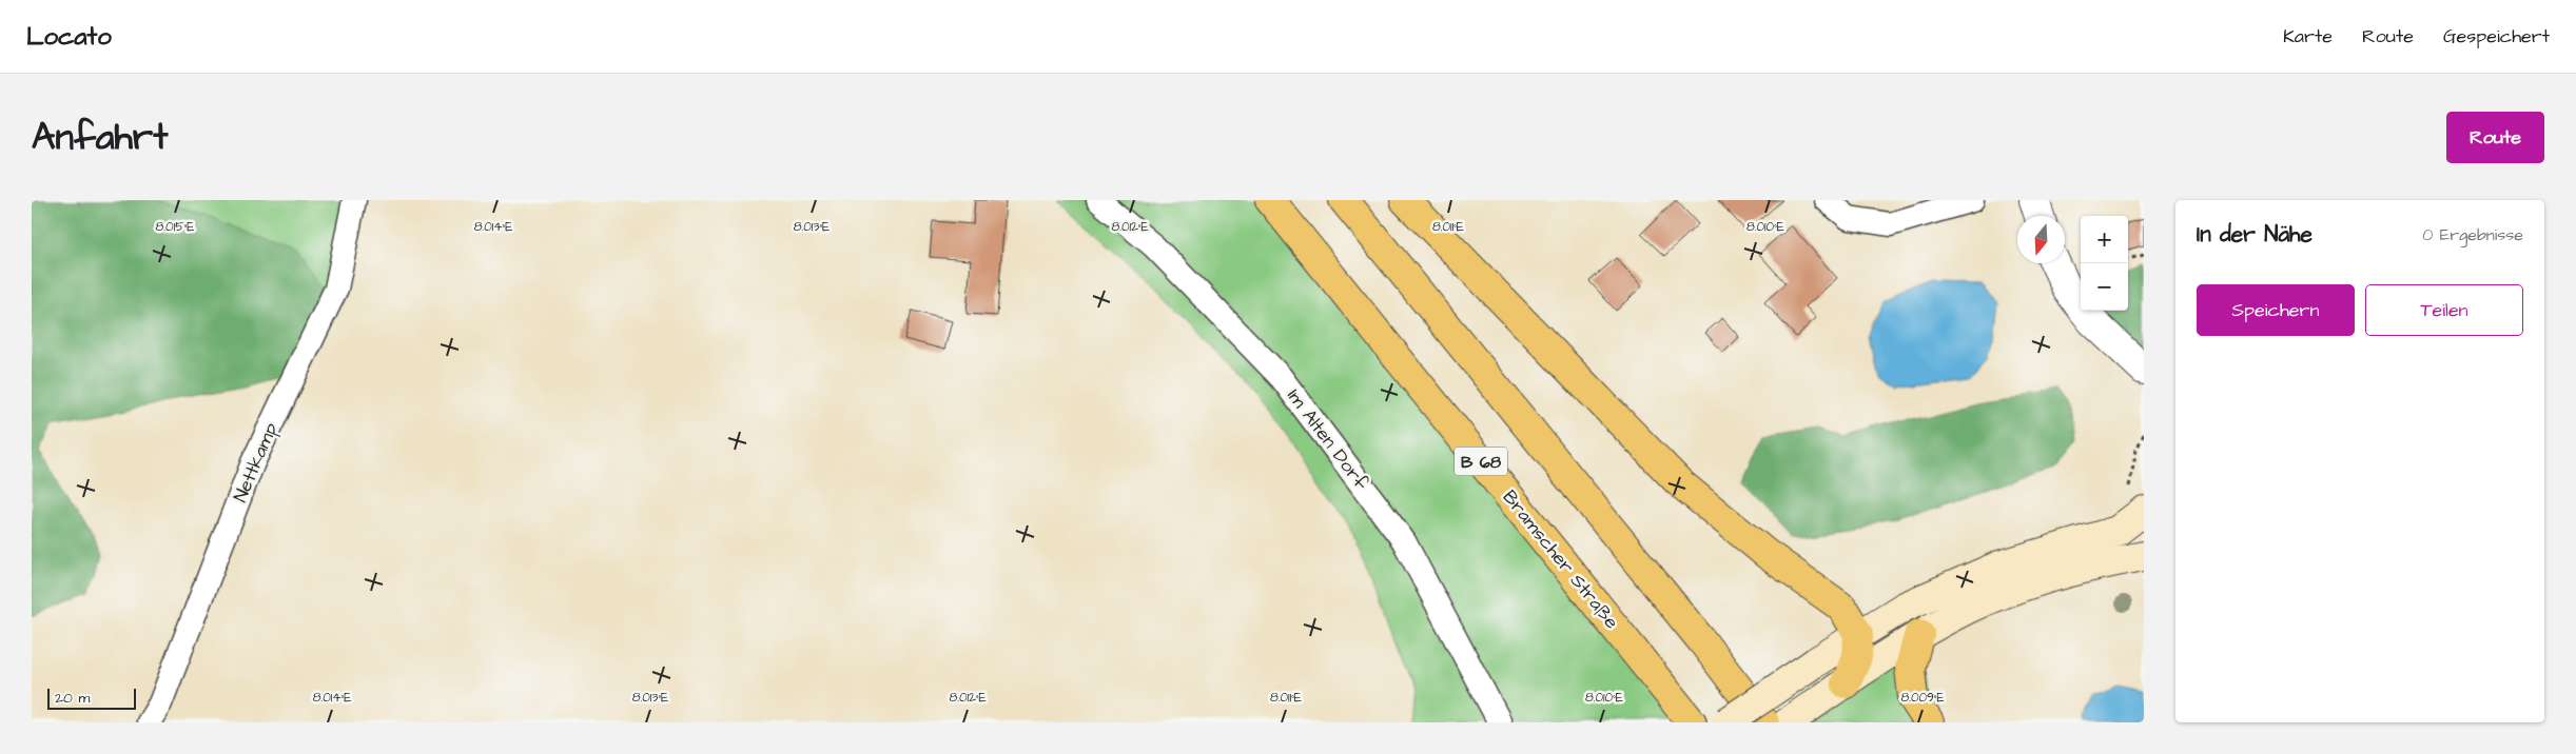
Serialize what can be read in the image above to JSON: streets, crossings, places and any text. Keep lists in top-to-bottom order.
{
  "streets": {
    "highway": ["B 68", "Bramscher Straße"],
    "street": ["Im Alten Dorf", "Nettkamp"]
  },
  "scale_bar": "20 m",
  "north": "bottom",
  "page": {
    "header": "Locato",
    "nav": ["Karte", "Route", "Gespeichert"],
    "title": "Anfahrt",
    "buttons": [
      "Route",
      ["Speichern", "Teilen"]
    ],
    "heading": ["In der Nähe", "0 Ergebnisse"],
    "map_buttons": ["+", "−"],
    "scale": "20 m"
  },
  "coordinates": [
    "8.015°E",
    "8.014°E",
    "8.013°E",
    "8.012°E",
    "8.011°E",
    "8.010°E",
    "8.009°E"
  ]
}
